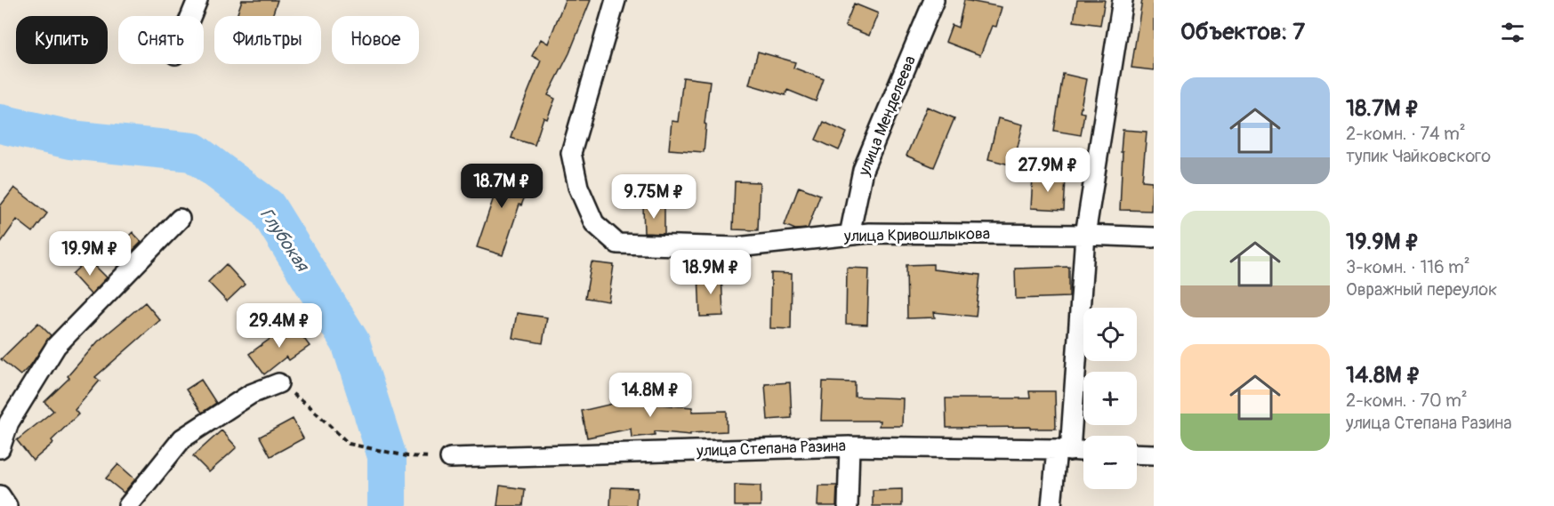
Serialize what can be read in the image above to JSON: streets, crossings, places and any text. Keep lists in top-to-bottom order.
{
  "streets": {
    "street": ["улица Менделеева", "улица Кривошлыкова", "улица Степана Разина"]
  },
  "crossings": [
    ["улица Менделеева", "улица Кривошлыкова"]
  ],
  "water": ["Глубокая"],
  "page": {
    "heading": "Объектов: 7",
    "chip": [
      "Купить",
      "Снять",
      "Фильтры",
      "Новое"
    ],
    "list": [
      {
        "name": "18.7M ₽",
        "note": "2-комн. · 74 m² · тупик Чайковского"
      },
      {
        "name": "19.9M ₽",
        "note": "3-комн. · 116 m² · Овражный переулок"
      },
      {
        "name": "14.8M ₽",
        "note": "2-комн. · 70 m² · улица Степана Разина"
      }
    ],
    "price": [
      "27.9M ₽",
      "18.7M ₽",
      "9.75M ₽",
      "19.9M ₽",
      "18.9M ₽",
      "29.4M ₽",
      "14.8M ₽"
    ],
    "map_buttons": ["+", "−"]
  }
}
